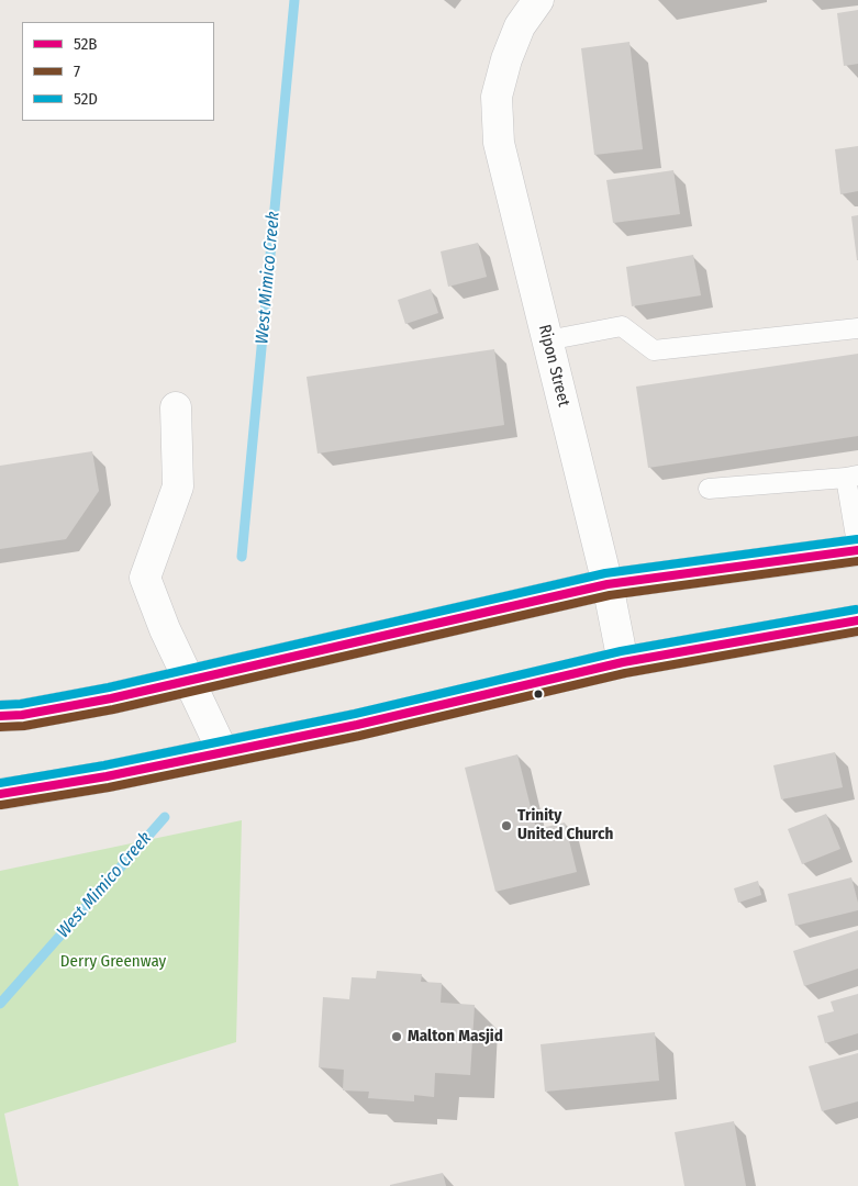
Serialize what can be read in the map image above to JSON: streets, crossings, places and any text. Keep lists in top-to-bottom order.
{
  "streets": {
    "main road": ["Ripon Street"]
  },
  "water": ["West Mimico Creek"],
  "parks": ["Derry Greenway"],
  "places": ["Trinity United Church", "Malton Masjid"],
  "lines": ["transit line 52D", "transit line 52B", "transit line 7"],
  "legend": ["52B", "7", "52D"]
}
